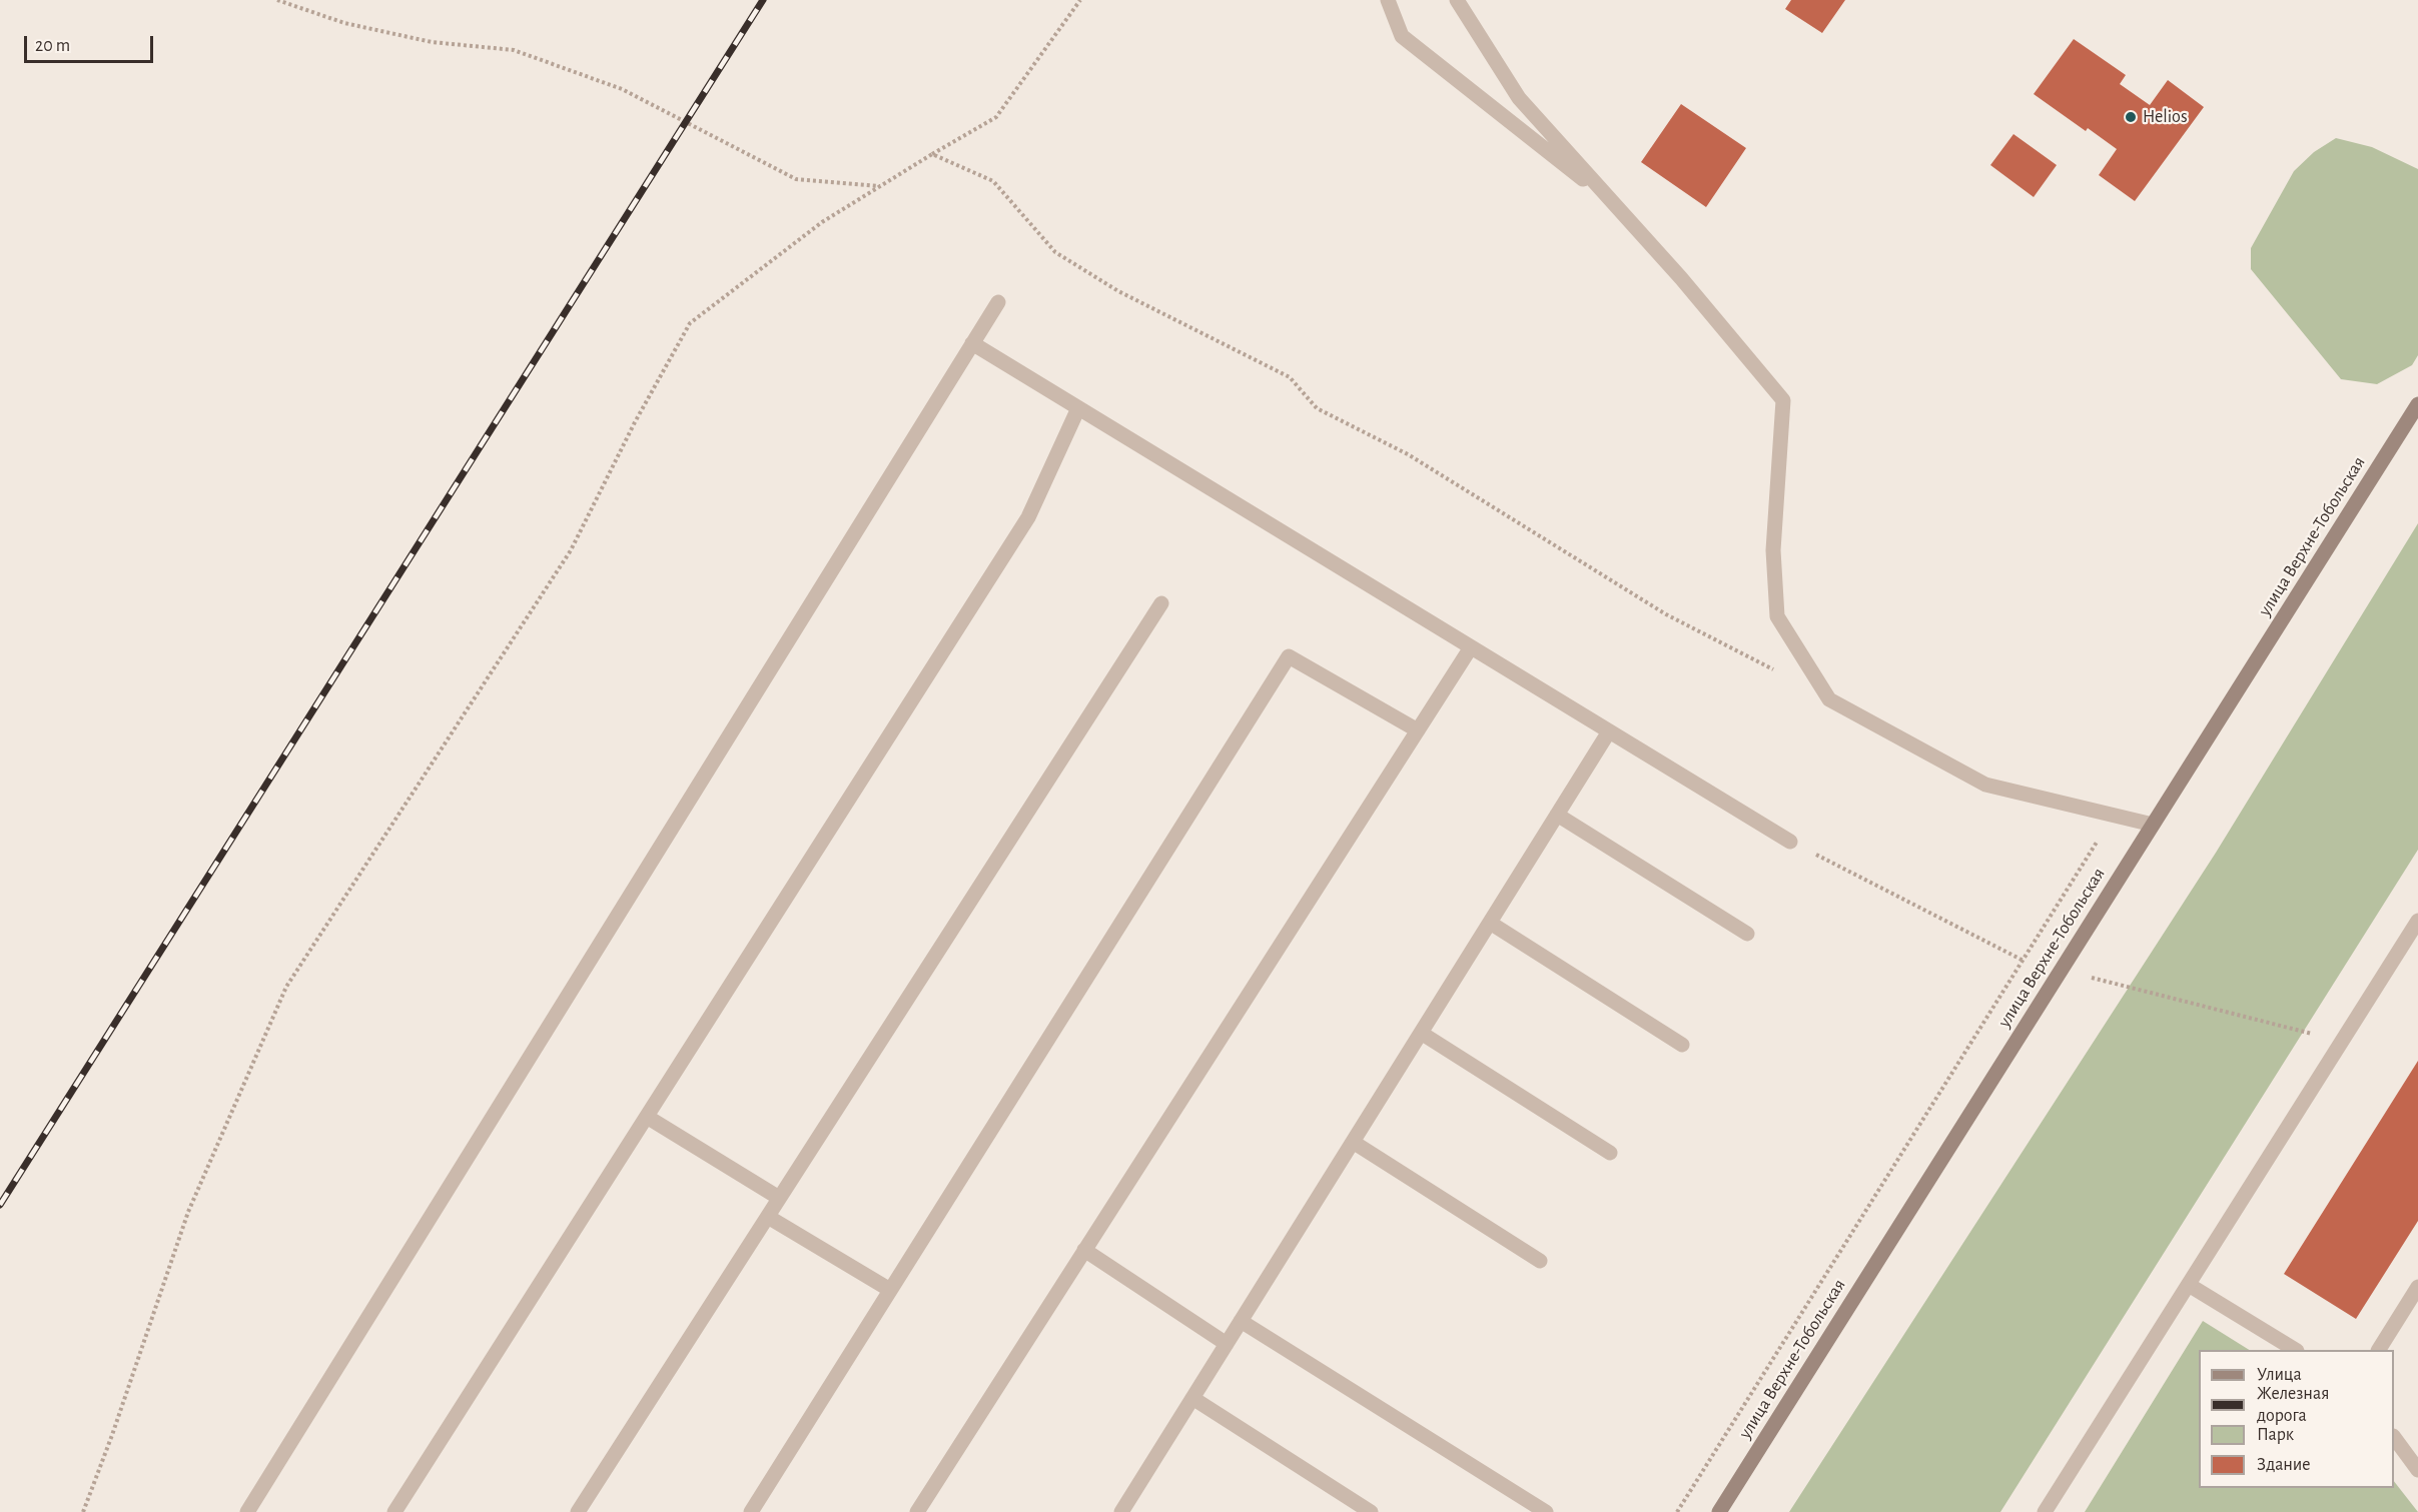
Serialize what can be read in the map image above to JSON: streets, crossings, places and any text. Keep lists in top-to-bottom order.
{
  "streets": {
    "street": ["улица Верхне-Тобольская"]
  },
  "places": ["Helios"],
  "legend": [
    "Улица",
    "Железная дорога",
    "Парк",
    "Здание"
  ],
  "scale_bar": "20 m"
}
